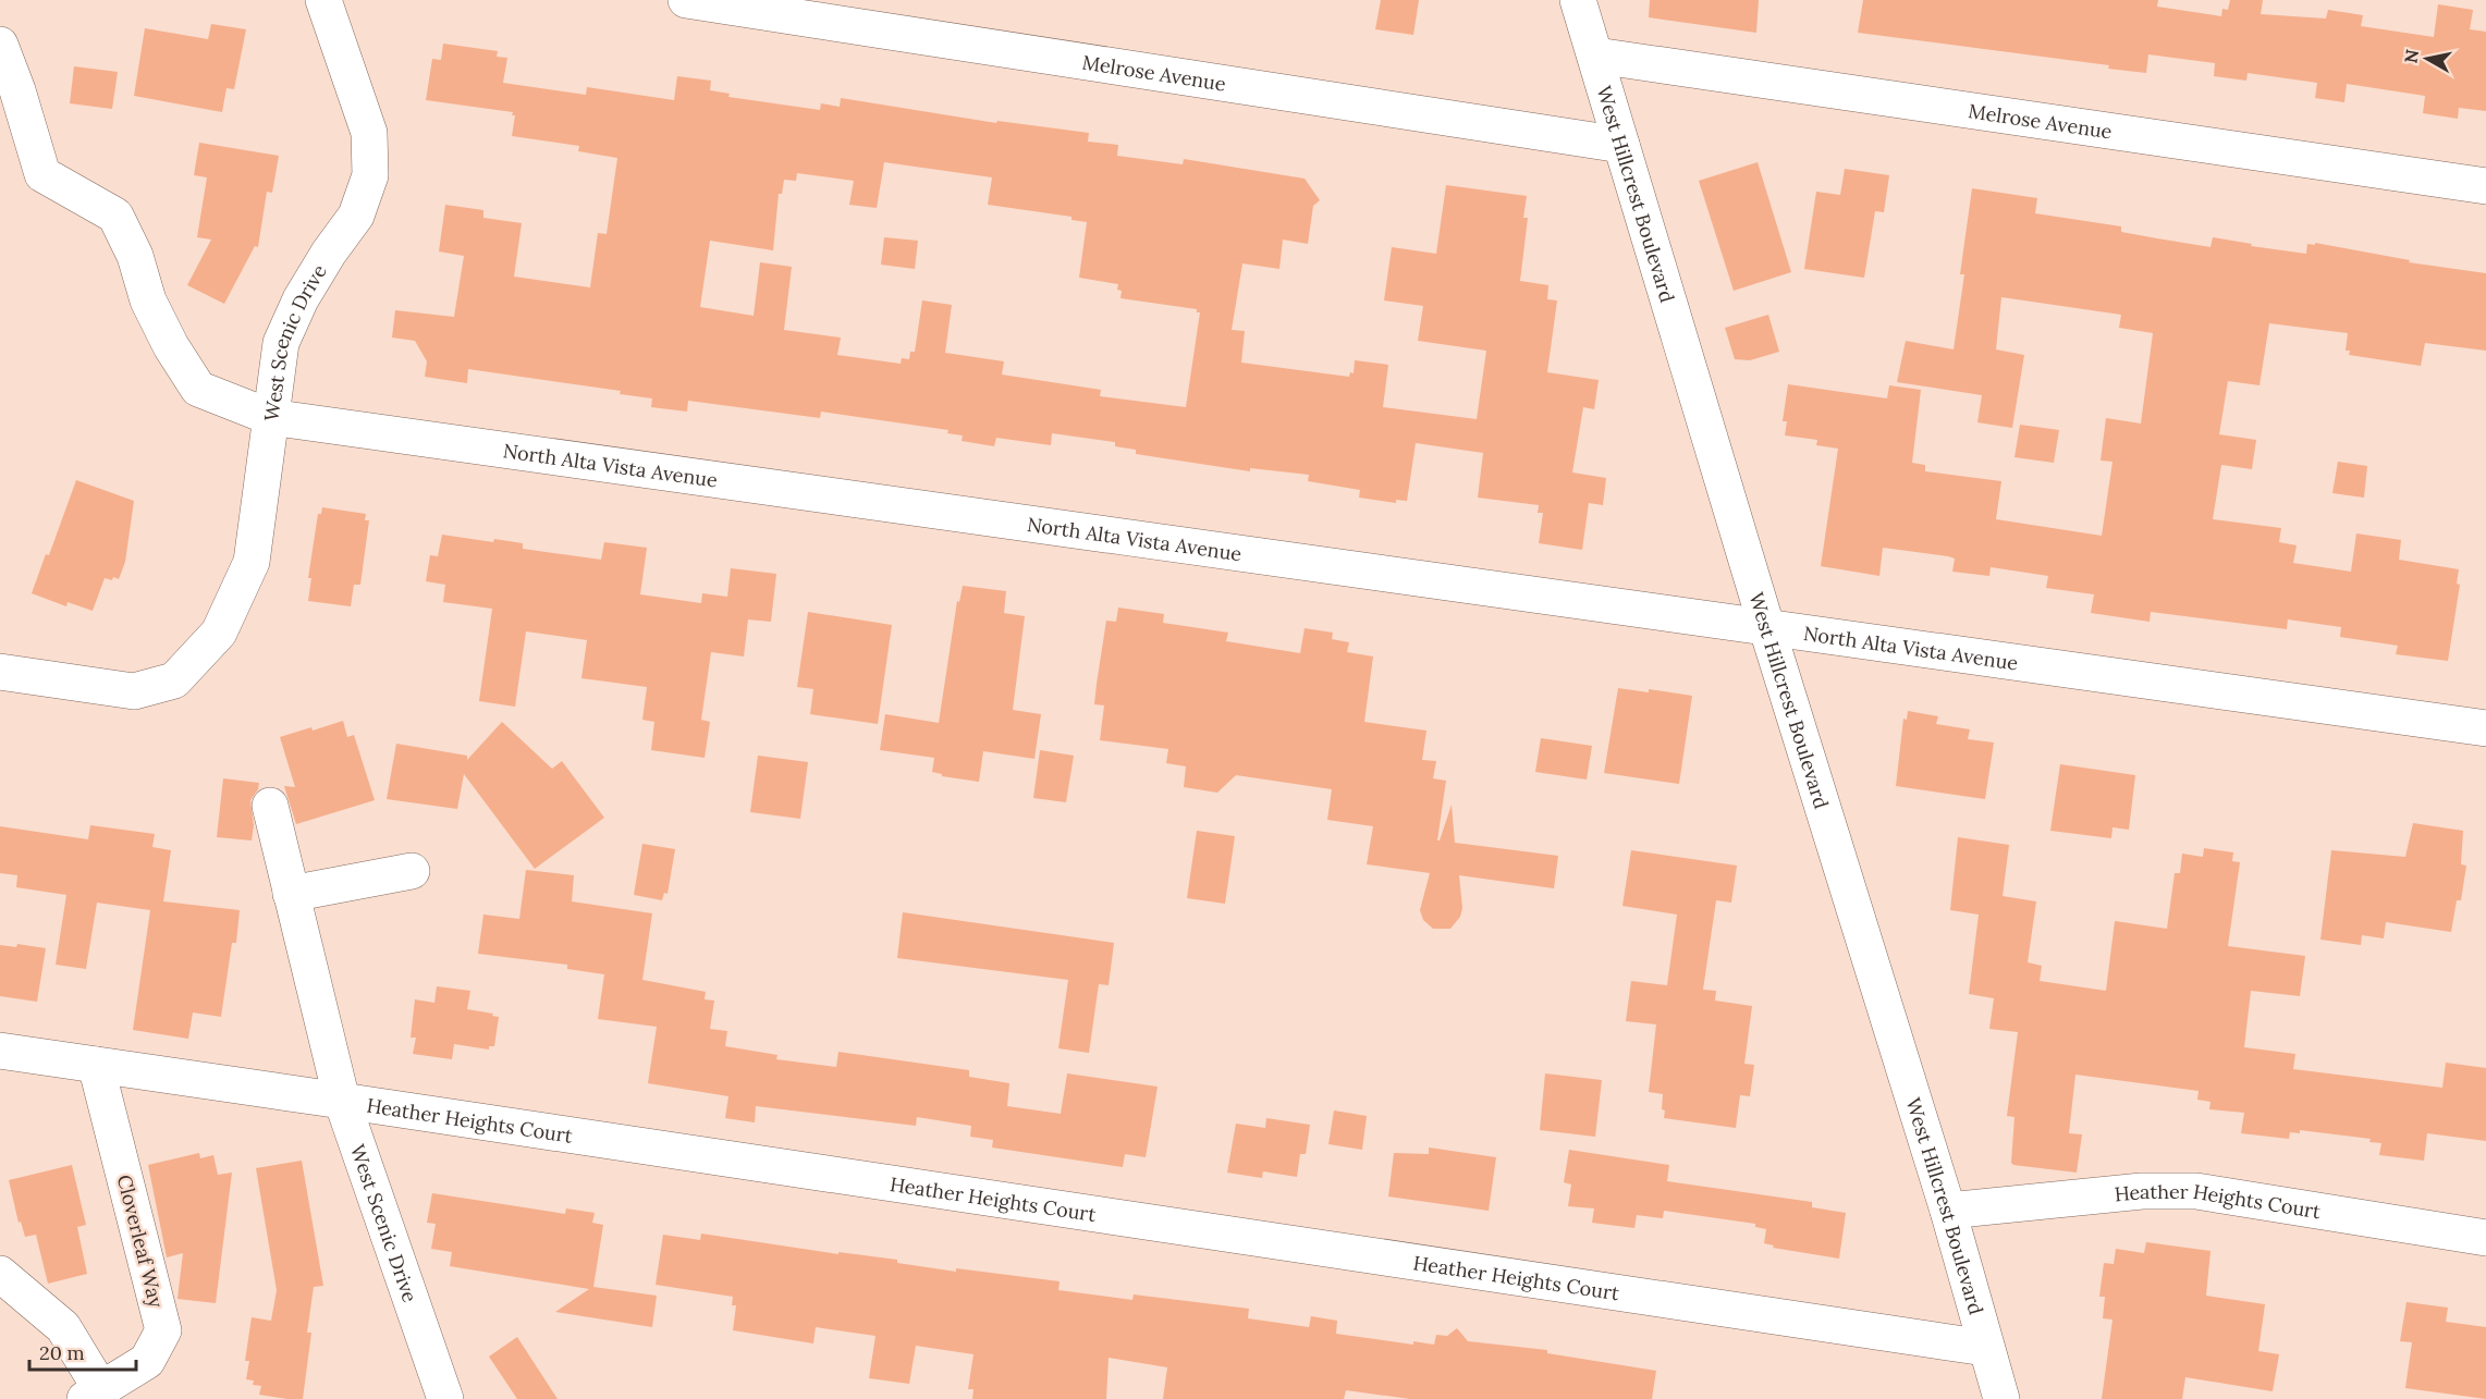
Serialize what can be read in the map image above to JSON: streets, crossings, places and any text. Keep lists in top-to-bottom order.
{
  "streets": {
    "street": [
      "Melrose Avenue",
      "West Hillcrest Boulevard",
      "West Scenic Drive",
      "North Alta Vista Avenue",
      "Heather Heights Court",
      "Cloverleaf Way"
    ]
  },
  "crossings": [
    ["Melrose Avenue", "West Hillcrest Boulevard"],
    ["West Hillcrest Boulevard", "North Alta Vista Avenue"],
    ["West Hillcrest Boulevard", "Heather Heights Court"],
    ["West Scenic Drive", "North Alta Vista Avenue"],
    ["West Scenic Drive", "Heather Heights Court"],
    ["Heather Heights Court", "Cloverleaf Way"]
  ],
  "scale_bar": "20 m",
  "north": "left"
}
